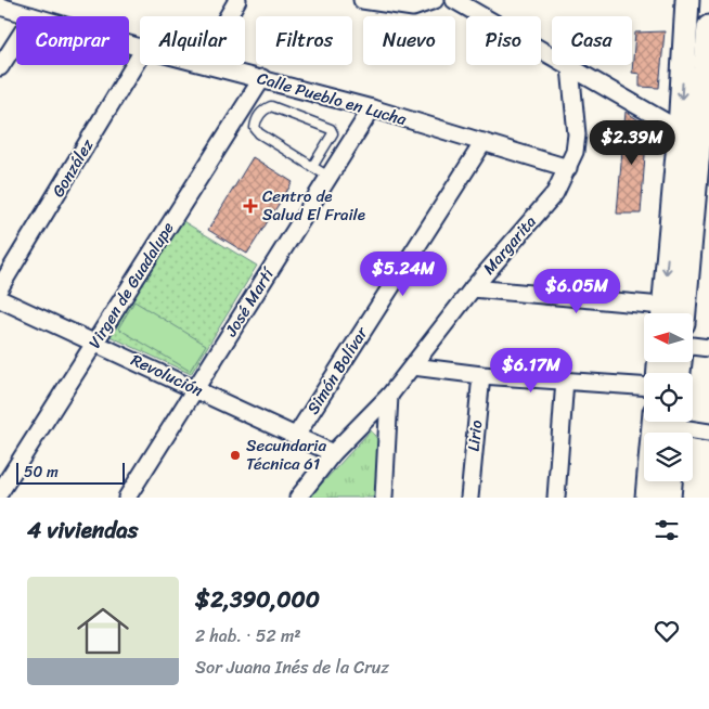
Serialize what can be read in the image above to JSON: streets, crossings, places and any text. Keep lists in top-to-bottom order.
{
  "streets": {
    "street": [
      "Calle Pueblo en Lucha",
      "González",
      "Margarita",
      "Virgen de Guadalupe",
      "José Martí",
      "Simón Bolívar",
      "Revolución",
      "Lirio"
    ]
  },
  "crossings": [
    ["Calle Pueblo en Lucha", "Margarita"],
    ["Calle Pueblo en Lucha", "Virgen de Guadalupe"],
    ["Calle Pueblo en Lucha", "José Martí"],
    ["Calle Pueblo en Lucha", "Simón Bolívar"],
    ["Margarita", "Revolución"],
    ["Virgen de Guadalupe", "Revolución"],
    ["José Martí", "Revolución"],
    ["Simón Bolívar", "Revolución"]
  ],
  "places": {
    "health": ["Centro de Salud El Fraile"],
    "other": ["Secundaria Técnica 61"]
  },
  "scale_bar": "50 m",
  "north": "left",
  "page": {
    "chip": [
      "Comprar",
      "Alquilar",
      "Filtros",
      "Nuevo",
      "Piso",
      "Casa"
    ],
    "price": [
      "$2.39M",
      "$5.24M",
      "$6.05M",
      "$6.17M"
    ],
    "scale": "50 m",
    "heading": "4 viviendas",
    "list": [
      {
        "name": "$2,390,000",
        "note": "2 hab. · 52 m² · Sor Juana Inés de la Cruz"
      }
    ]
  }
}
